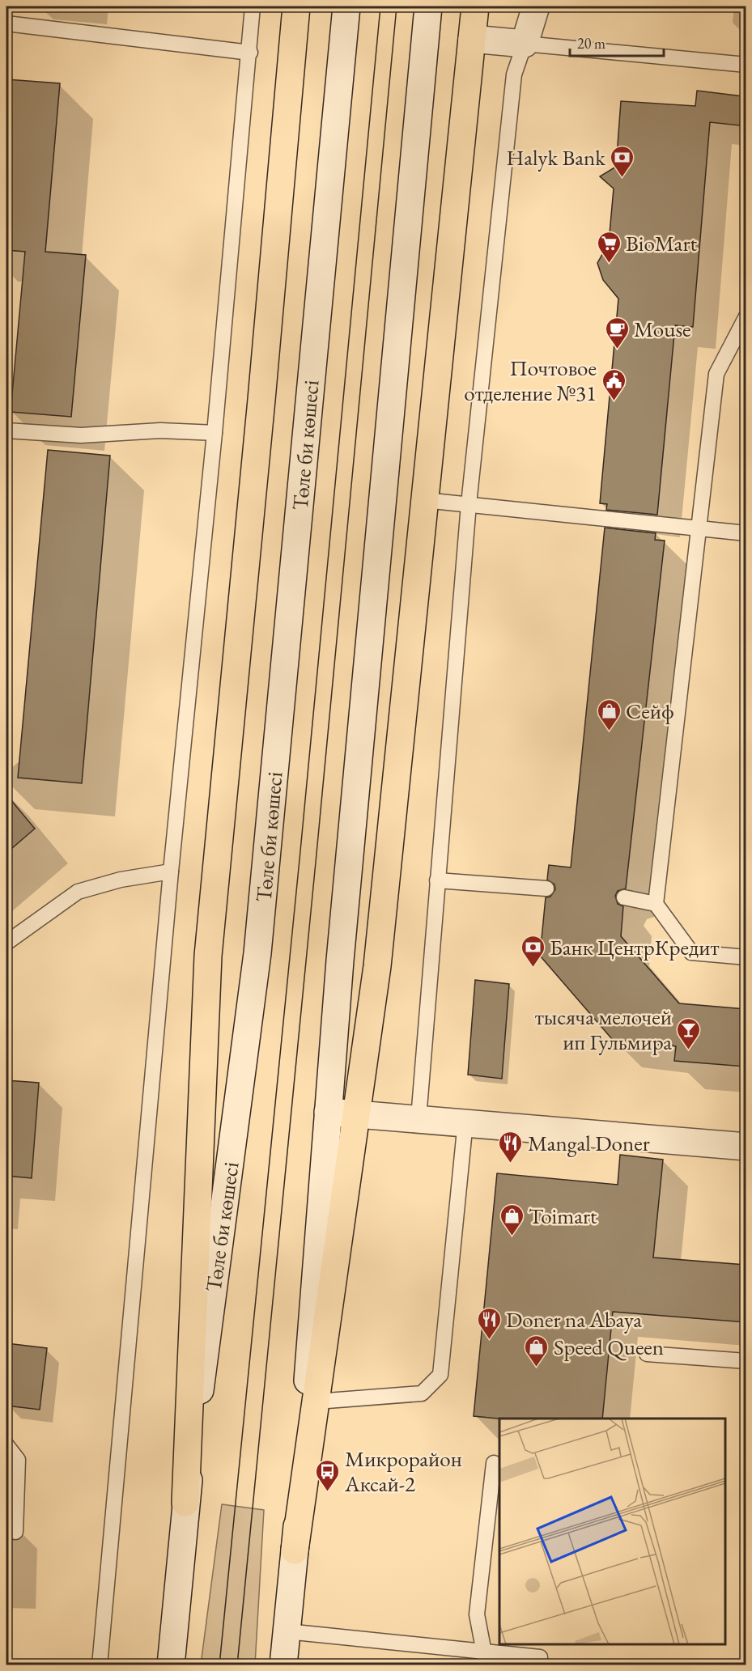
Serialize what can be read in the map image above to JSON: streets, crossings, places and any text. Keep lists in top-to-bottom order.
{
  "streets": {
    "main road": ["Төле би көшесі"]
  },
  "places": {
    "bank": ["Halyk Bank", "Банк ЦентрКредит"],
    "supermarket": ["BioMart"],
    "cafe": ["Mouse"],
    "public building": ["Почтовое отделение №31"],
    "shop": ["Сейф", "Toimart", "Speed Queen"],
    "bar": ["тысяча мелочей ип Гульмира"],
    "restaurant": ["Mangal Doner", "Doner na Abaya"],
    "bus stop": ["Микрорайон Аксай-2"]
  },
  "scale_bar": "20 m"
}
